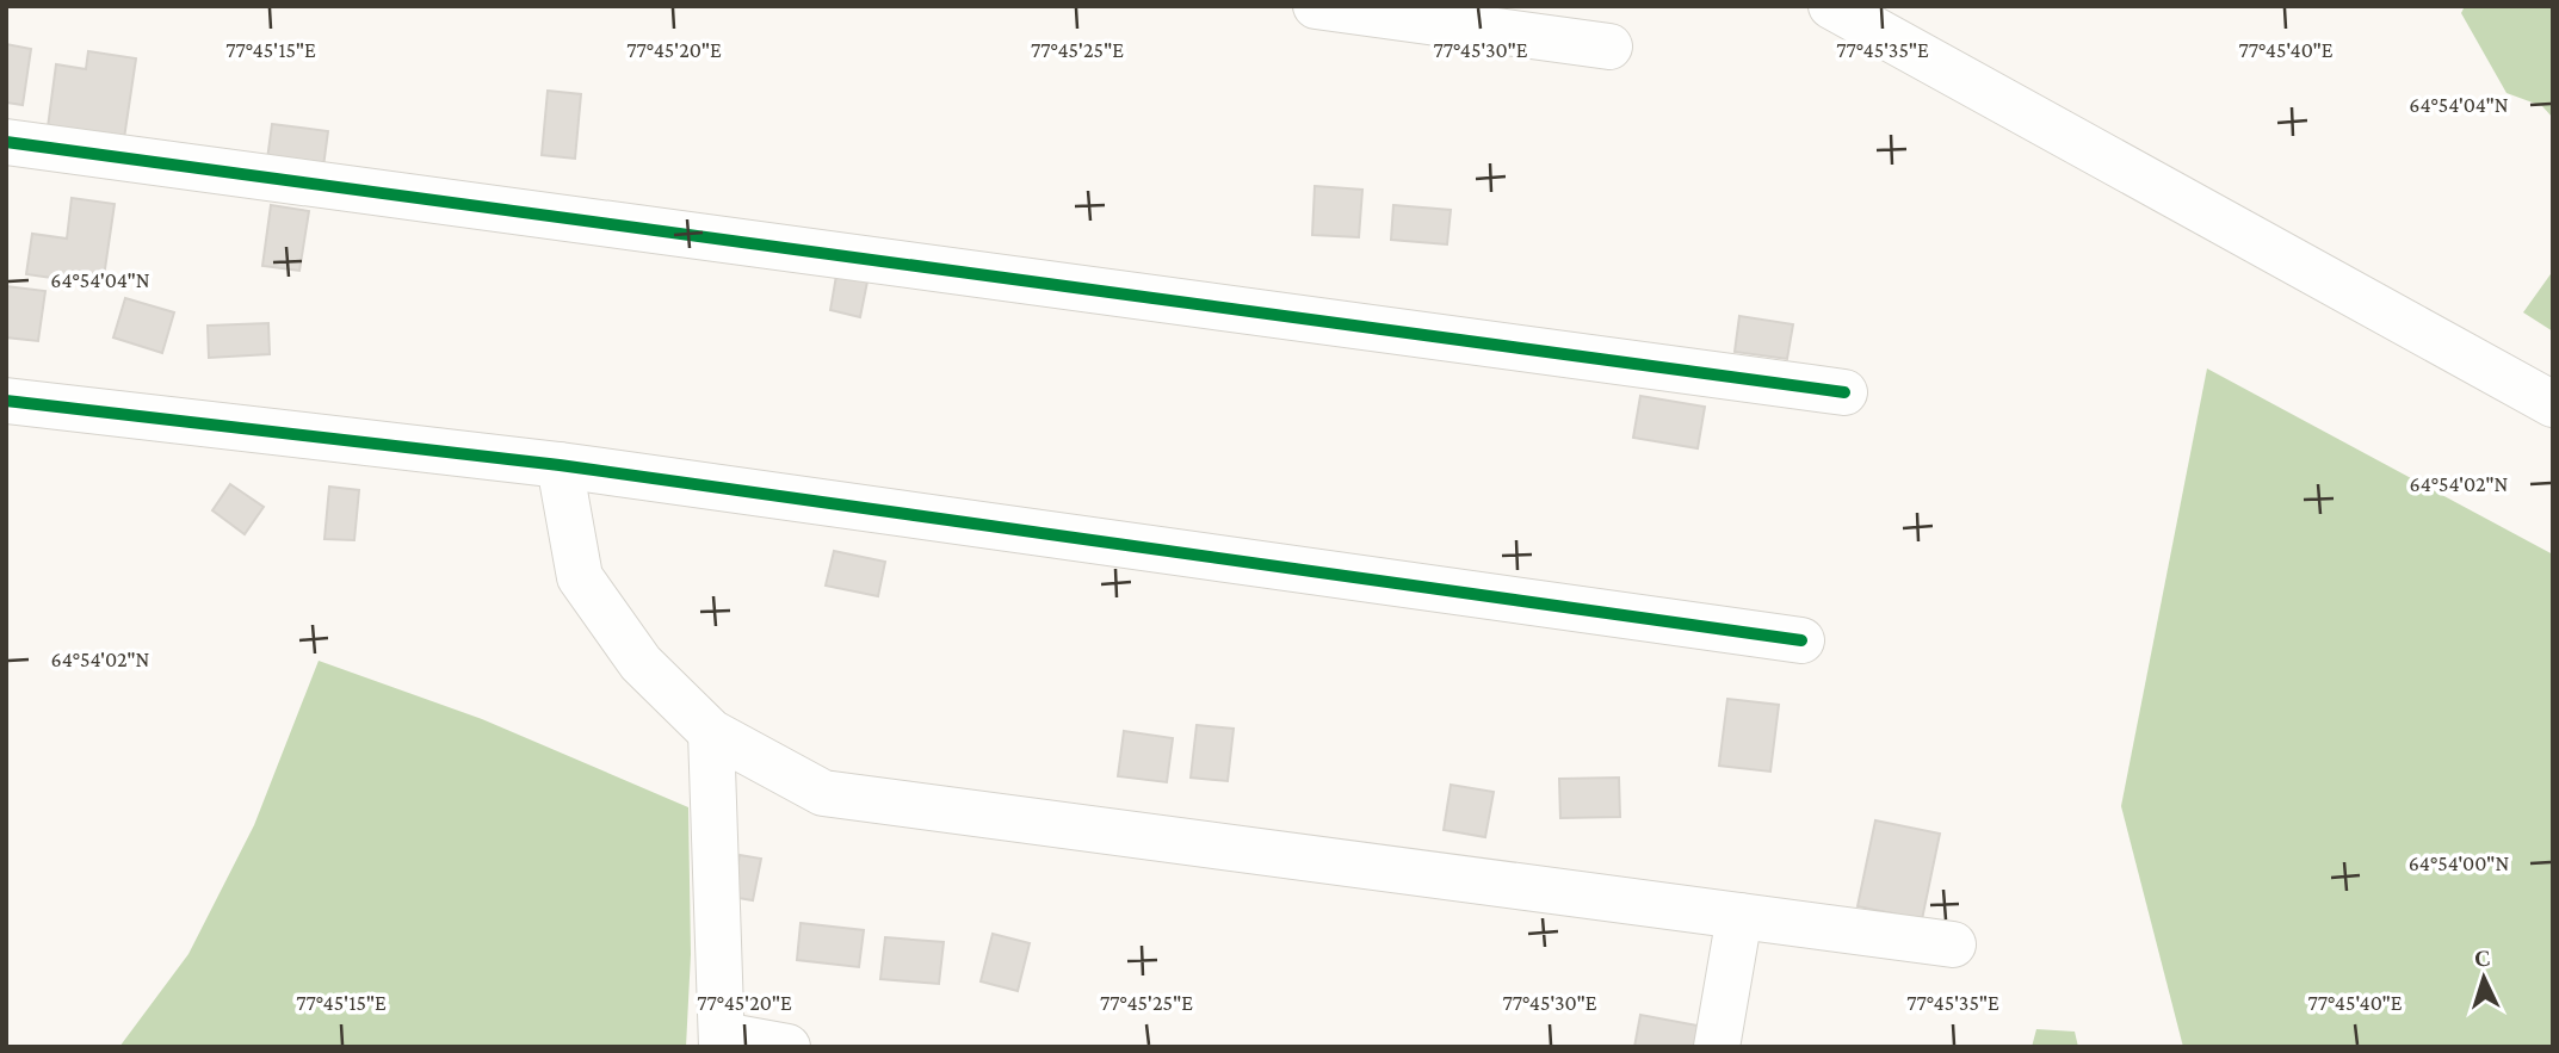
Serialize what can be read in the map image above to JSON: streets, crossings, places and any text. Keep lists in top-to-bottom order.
{
  "north": "top",
  "coordinates": [
    "77°45'15\"E",
    "77°45'20\"E",
    "77°45'25\"E",
    "77°45'30\"E",
    "77°45'35\"E",
    "77°45'40\"E",
    "64°54'04\"N",
    "64°54'02\"N",
    "64°54'00\"N"
  ]
}
